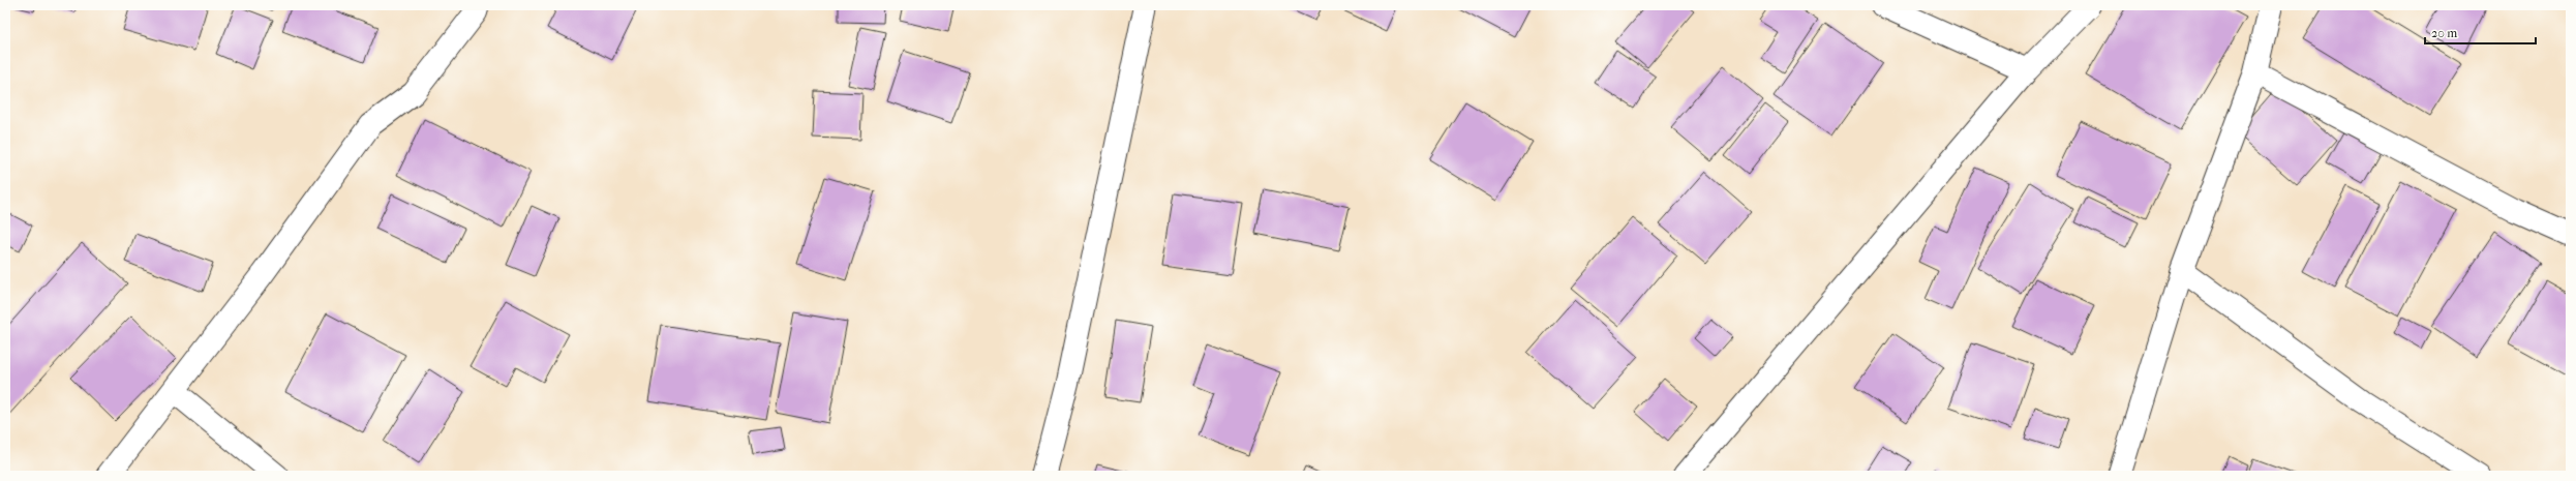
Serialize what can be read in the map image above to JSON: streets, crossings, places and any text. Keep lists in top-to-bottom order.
{
  "scale_bar": "20 m"
}
